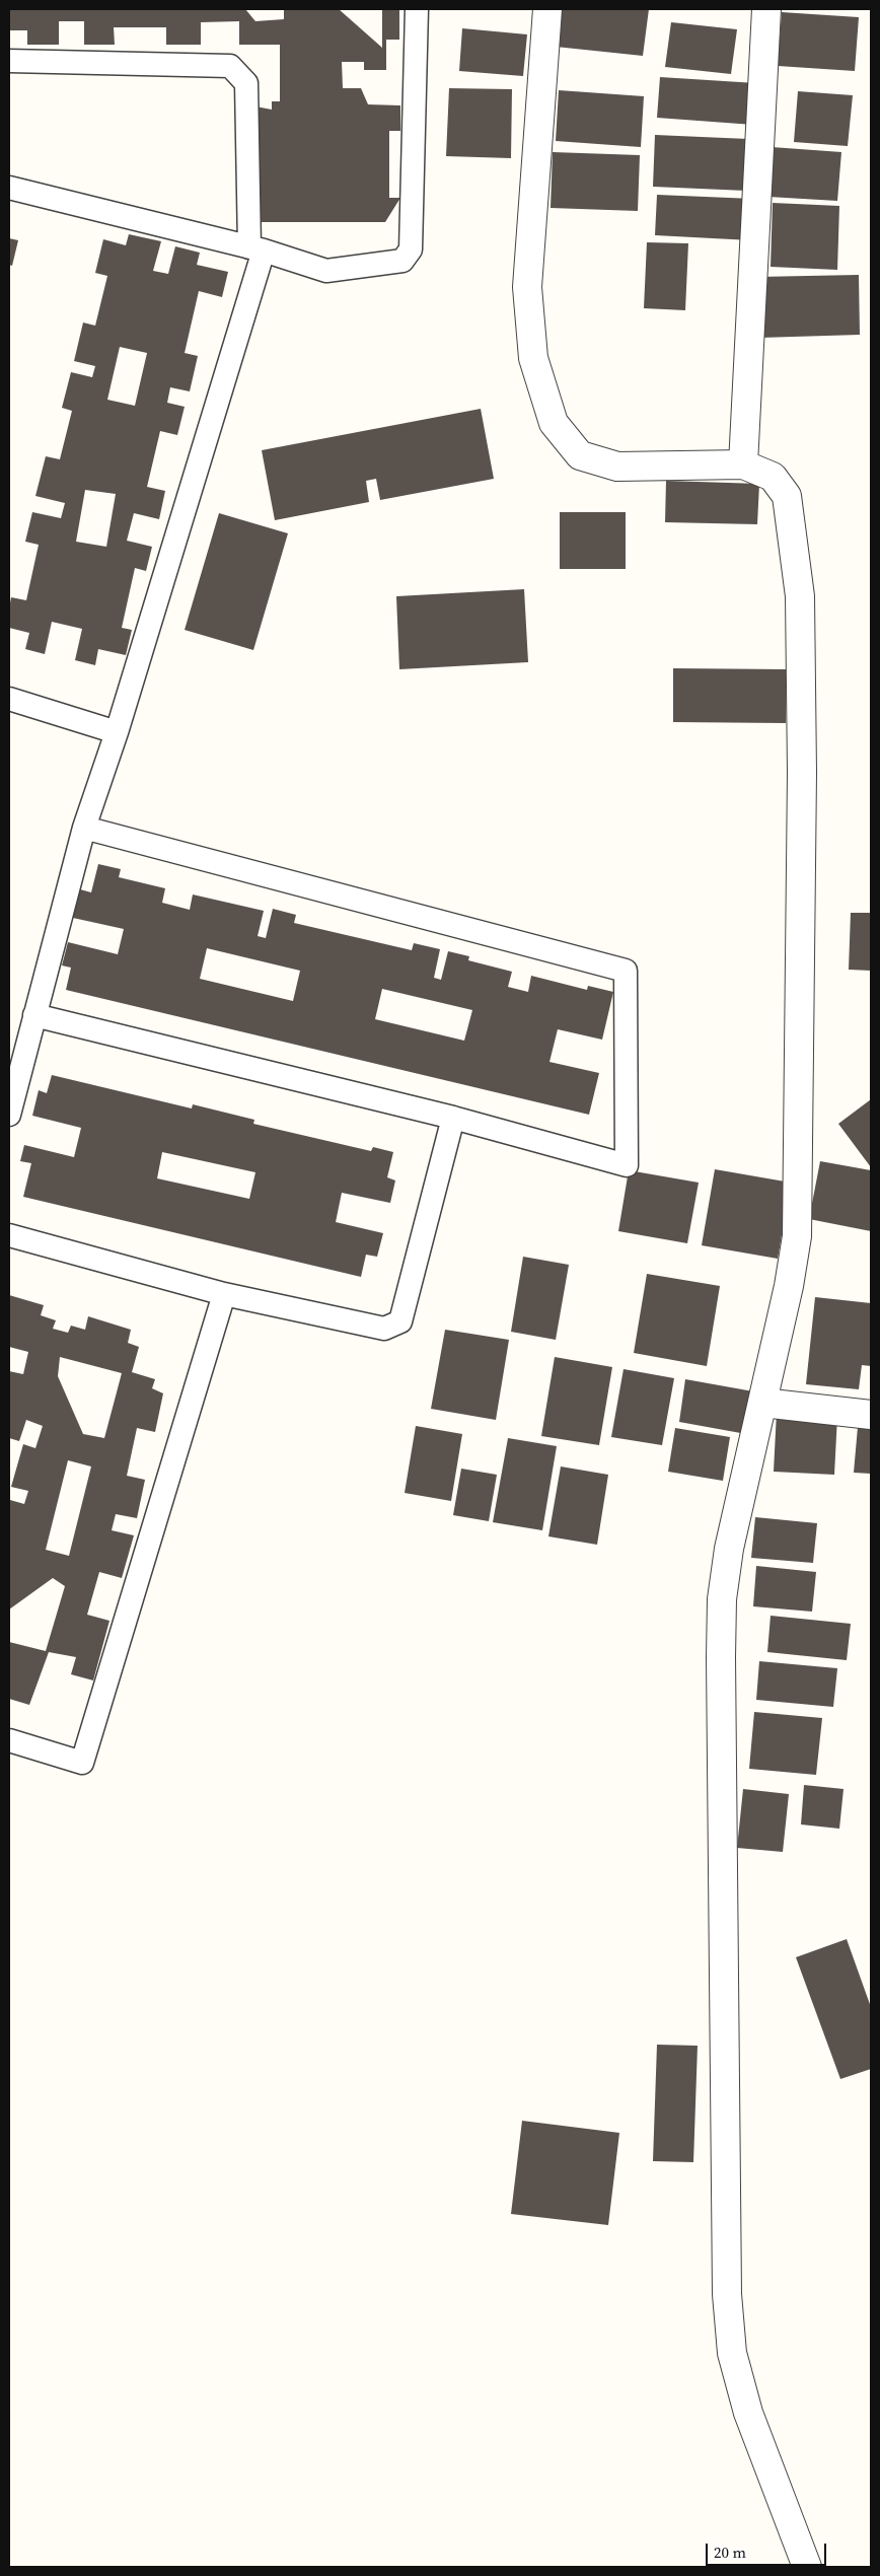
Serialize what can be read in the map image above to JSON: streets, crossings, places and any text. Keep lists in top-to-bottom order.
{
  "scale_bar": "20 m"
}
